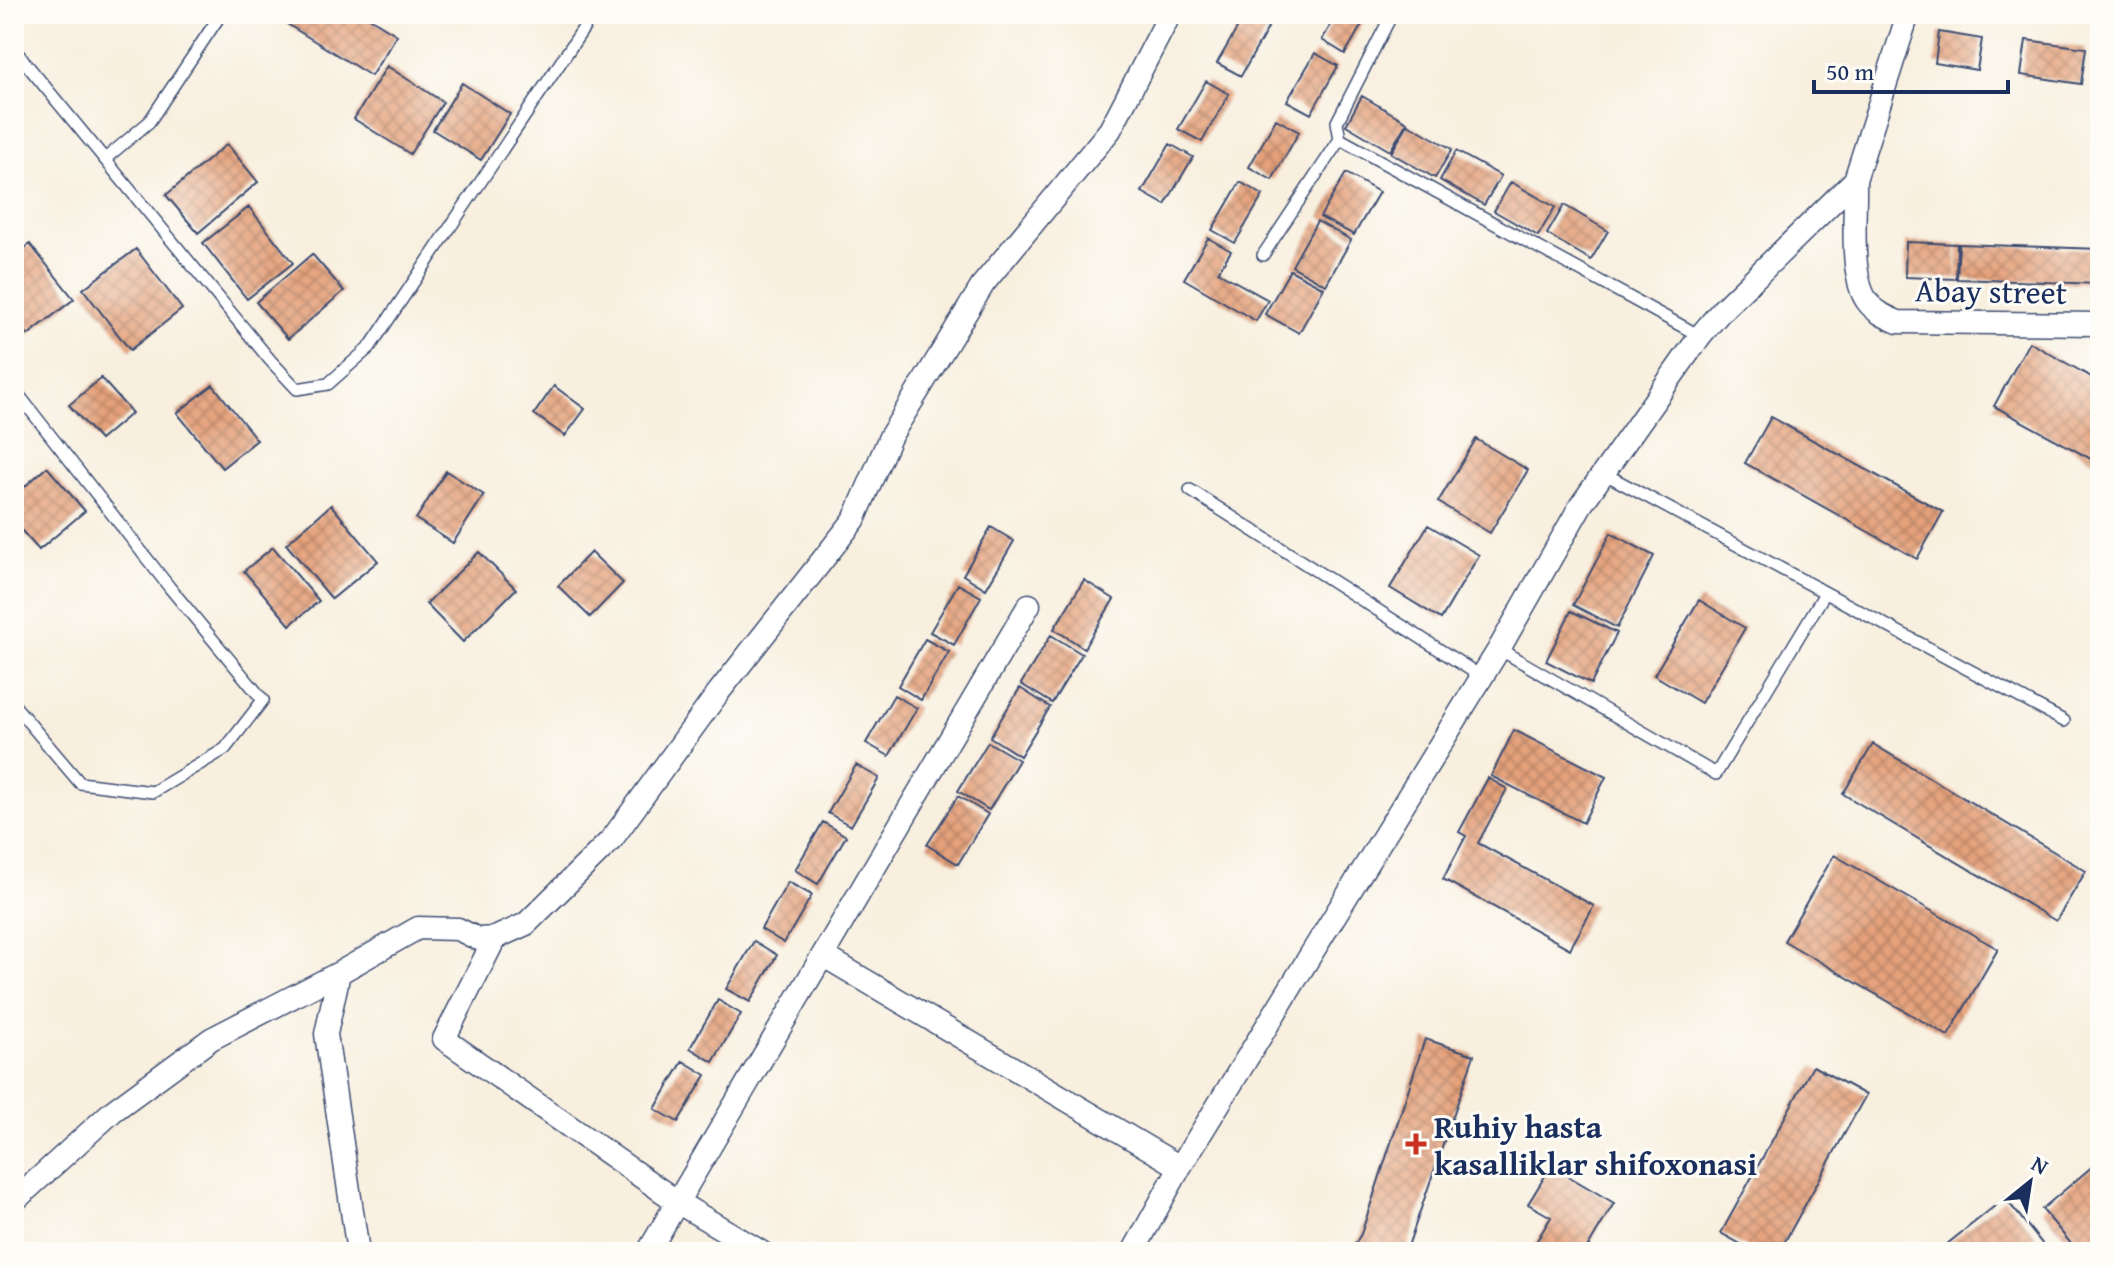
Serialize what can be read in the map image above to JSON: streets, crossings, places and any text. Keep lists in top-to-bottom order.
{
  "streets": {
    "street": ["Abay street"]
  },
  "places": {
    "health": ["Ruhiy hasta kasalliklar shifoxonasi"]
  },
  "scale_bar": "50 m",
  "north": "top right"
}
